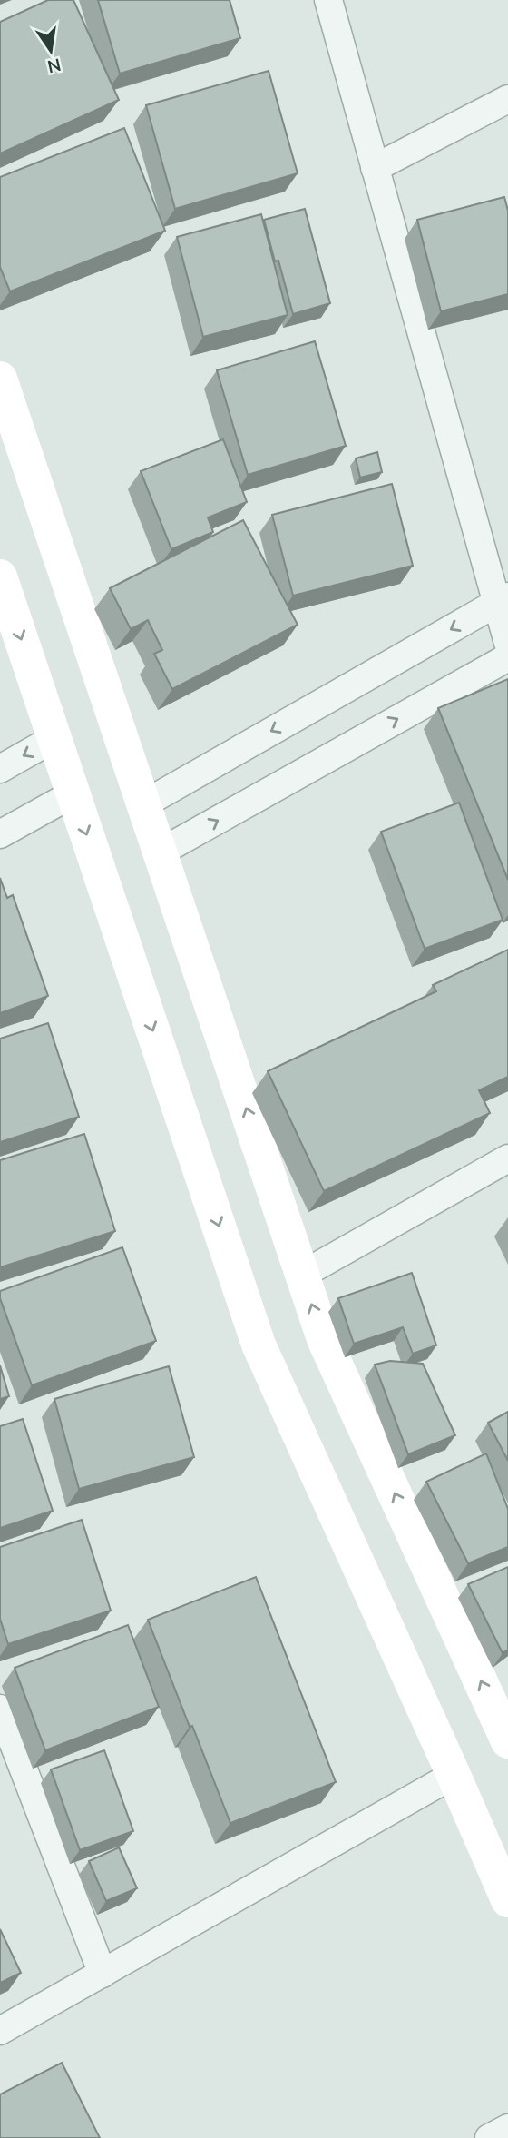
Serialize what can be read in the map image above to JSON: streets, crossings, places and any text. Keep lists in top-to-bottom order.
{
  "north": "bottom"
}
